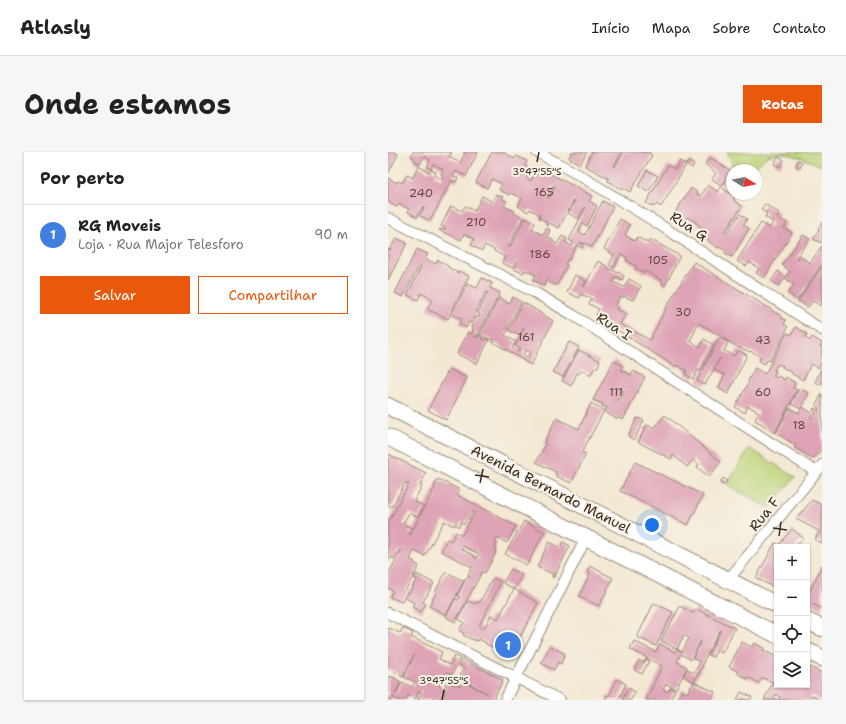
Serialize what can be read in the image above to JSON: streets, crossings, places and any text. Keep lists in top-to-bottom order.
{
  "streets": {
    "main road": ["Avenida Bernardo Manuel"],
    "street": ["Rua G", "Rua I", "Rua F"]
  },
  "crossings": [
    ["Rua I", "Rua F"],
    ["Avenida Bernardo Manuel", "Rua F"]
  ],
  "house_numbers": [
    "165",
    "240",
    "210",
    "186",
    "105",
    "30",
    "161",
    "43",
    "111",
    "60",
    "18"
  ],
  "north": "right",
  "page": {
    "header": "Atlasly",
    "nav": [
      "Início",
      "Mapa",
      "Sobre",
      "Contato"
    ],
    "title": "Onde estamos",
    "buttons": [
      "Rotas",
      ["Salvar", "Compartilhar"]
    ],
    "heading": "Por perto",
    "list": [
      {
        "mark": "1",
        "name": "RG Moveis",
        "note": "Loja · Rua Major Telesforo",
        "value": "90 m"
      }
    ],
    "map_buttons": ["+", "−"],
    "pins": "1"
  },
  "coordinates": ["3°47'55\"S"]
}
